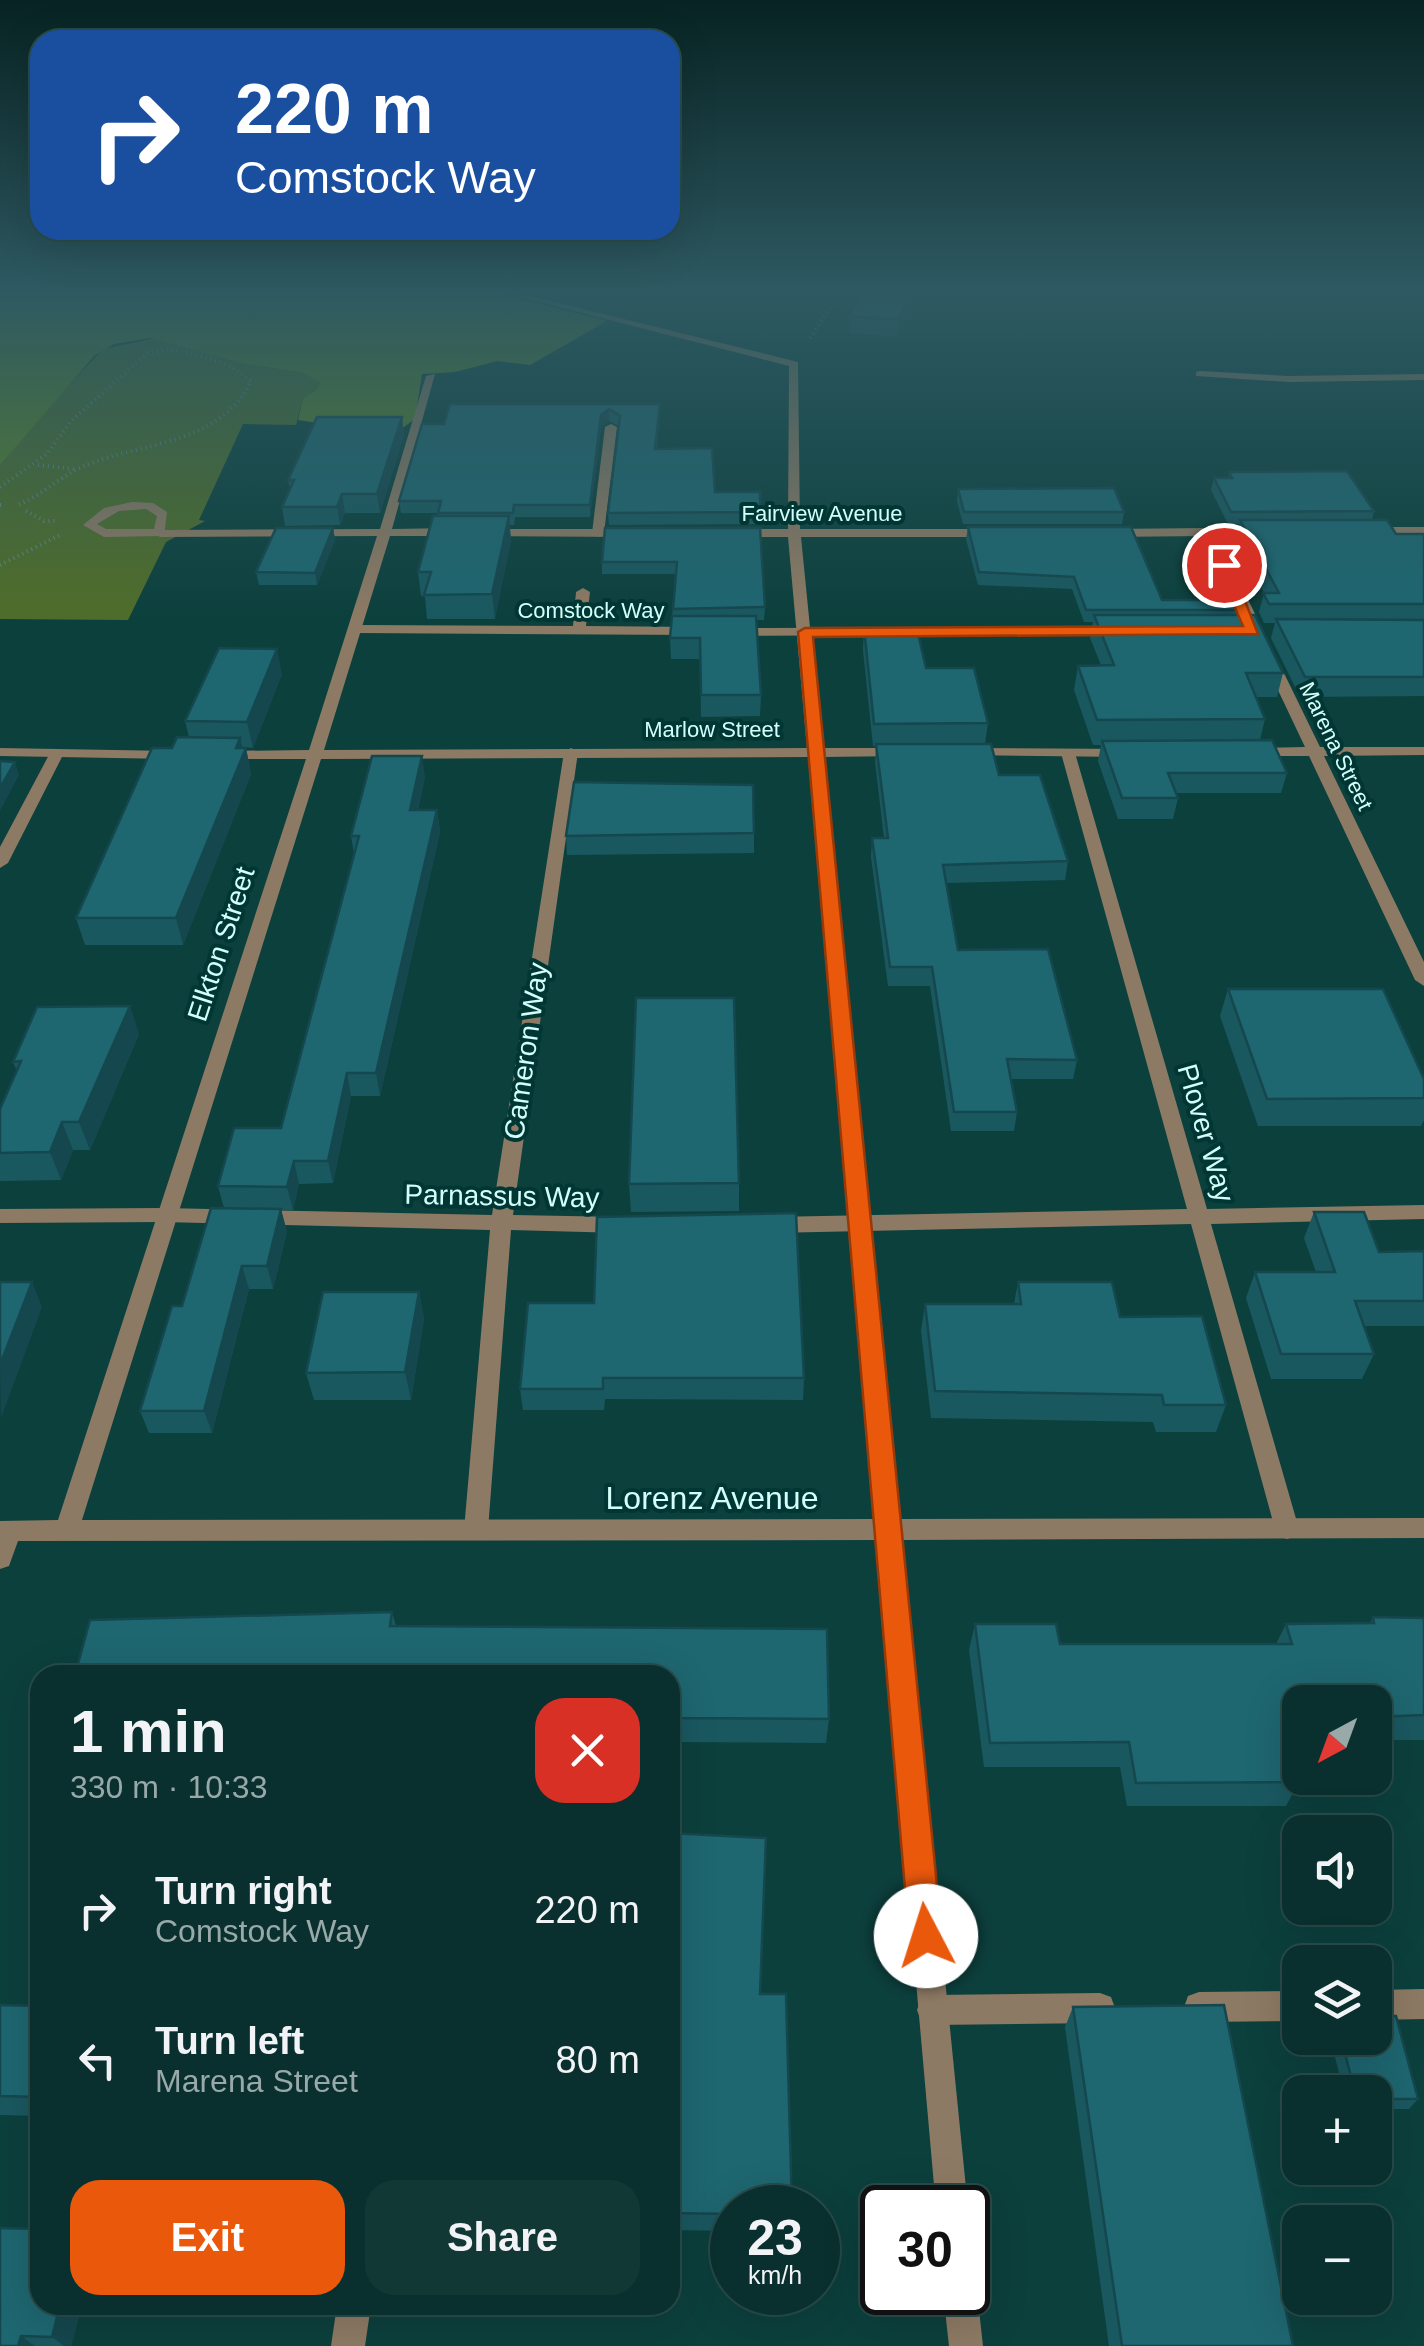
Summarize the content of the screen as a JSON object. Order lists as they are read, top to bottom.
{
  "streets": {
    "street": [
      "Fairview Avenue",
      "Comstock Way",
      "Marlow Street",
      "Marena Street",
      "Elkton Street",
      "Cameron Way",
      "Plover Way",
      "Parnassus Way",
      "Lorenz Avenue"
    ]
  },
  "crossings": [
    ["Comstock Way", "Elkton Street"],
    ["Marlow Street", "Elkton Street"],
    ["Marlow Street", "Cameron Way"],
    ["Elkton Street", "Parnassus Way"],
    ["Elkton Street", "Lorenz Avenue"],
    ["Cameron Way", "Parnassus Way"],
    ["Cameron Way", "Lorenz Avenue"],
    ["Plover Way", "Lorenz Avenue"]
  ],
  "north": "bottom left",
  "page": {
    "turn": ["220 m", "Comstock Way"],
    "heading": ["1 min", "330 m · 10:33"],
    "map_buttons": ["+", "−"],
    "list": [
      {
        "name": "Turn right",
        "note": "Comstock Way",
        "value": "220 m"
      },
      {
        "name": "Turn left",
        "note": "Marena Street",
        "value": "80 m"
      }
    ],
    "buttons": ["Exit", "Share"],
    "speed": "23 km/h",
    "limit": "30"
  }
}
